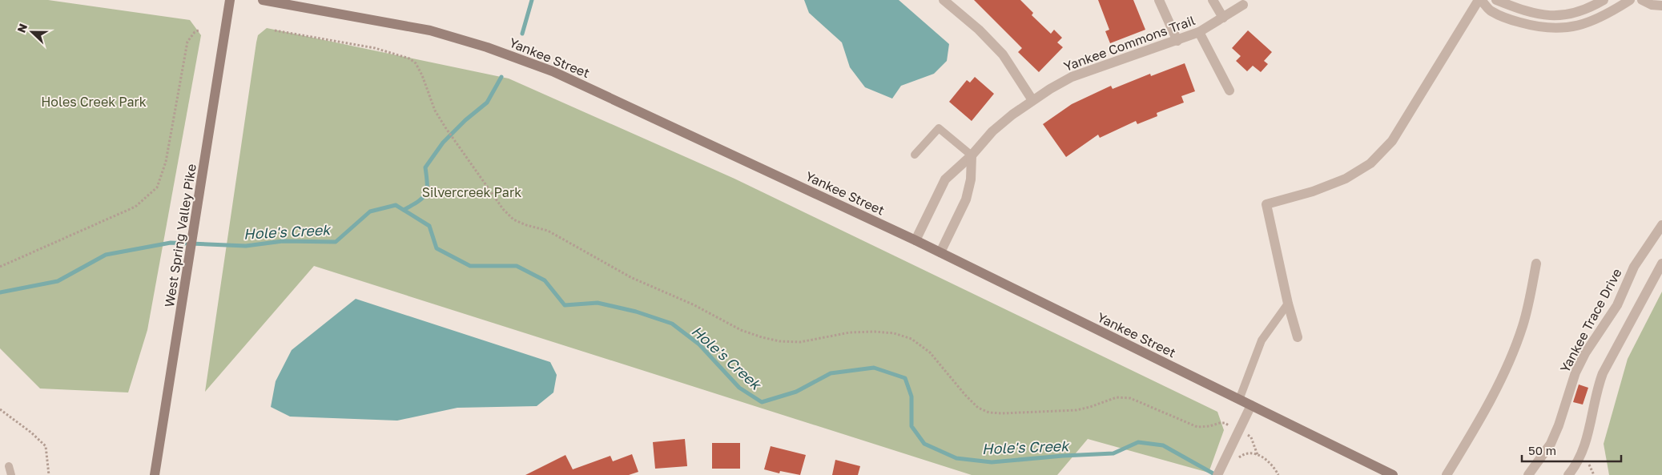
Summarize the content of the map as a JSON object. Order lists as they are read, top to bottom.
{
  "streets": {
    "street": [
      "Yankee Commons Trail",
      "Yankee Street",
      "West Spring Valley Pike",
      "Yankee Trace Drive"
    ]
  },
  "crossings": [
    ["Yankee Commons Trail", "Yankee Street"]
  ],
  "water": ["Hole's Creek"],
  "parks": ["Holes Creek Park", "Silvercreek Park"],
  "scale_bar": "50 m",
  "north": "left"
}
